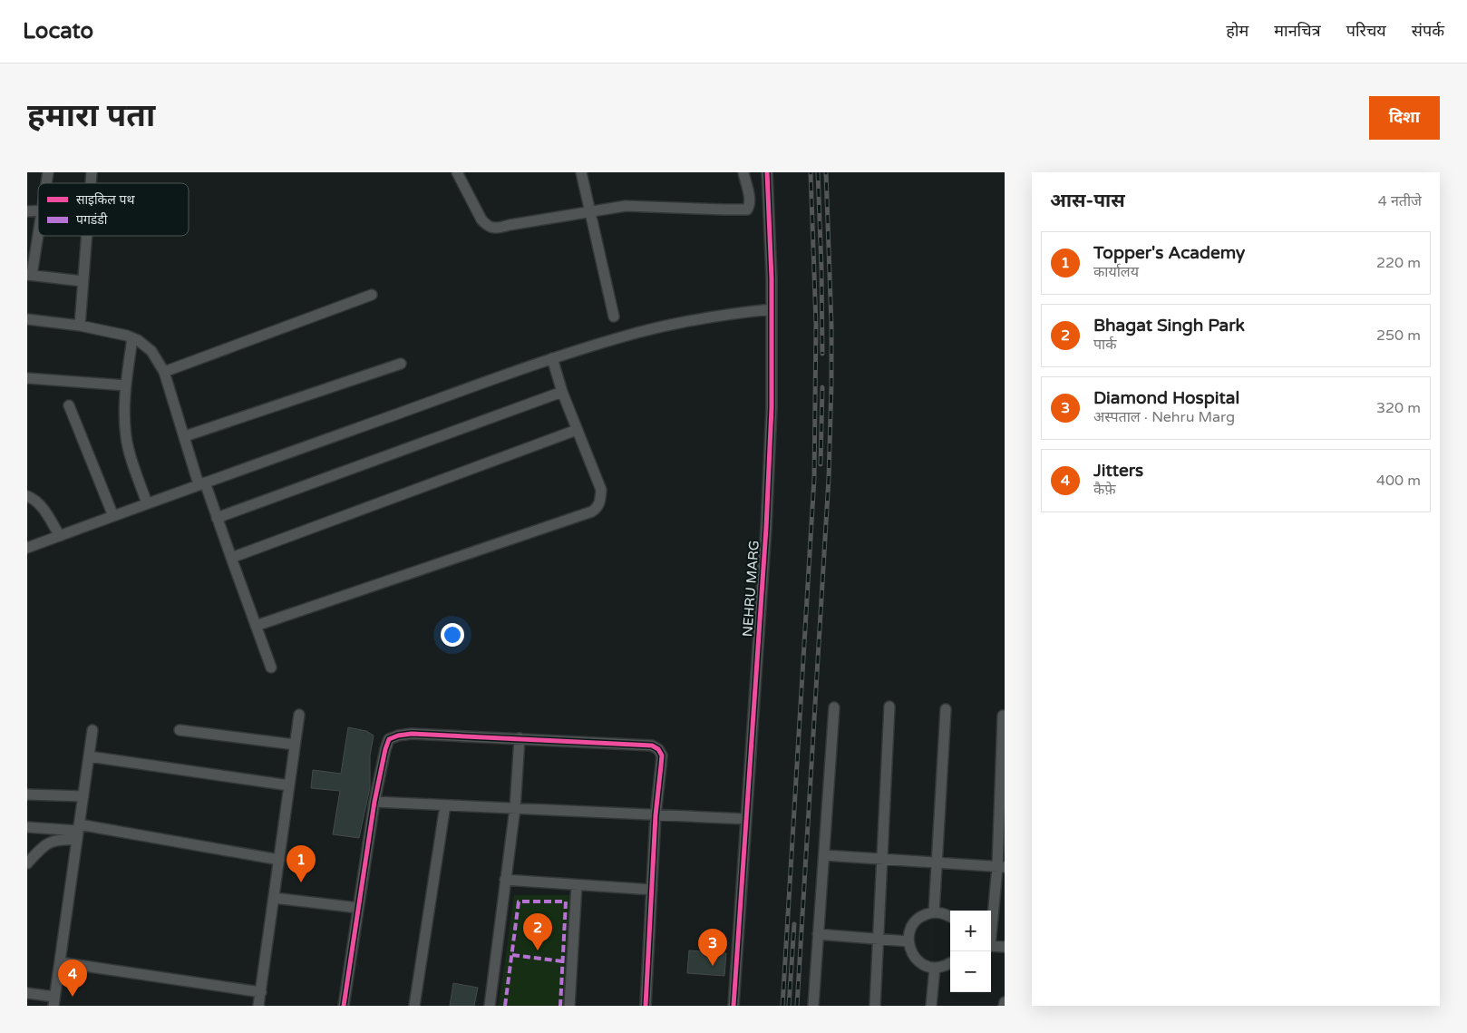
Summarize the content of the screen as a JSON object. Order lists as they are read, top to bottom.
{
  "streets": {
    "street": ["NEHRU MARG"]
  },
  "legend": ["साइकिल पथ", "पगडंडी"],
  "page": {
    "header": "Locato",
    "nav": [
      "होम",
      "मानचित्र",
      "परिचय",
      "संपर्क"
    ],
    "buttons": "दिशा",
    "title": "हमारा पता",
    "heading": ["आस-पास", "4 नतीजे"],
    "list": [
      {
        "mark": "1",
        "name": "Topper's Academy",
        "note": "कार्यालय",
        "value": "220 m"
      },
      {
        "mark": "2",
        "name": "Bhagat Singh Park",
        "note": "पार्क",
        "value": "250 m"
      },
      {
        "mark": "3",
        "name": "Diamond Hospital",
        "note": "अस्पताल · Nehru Marg",
        "value": "320 m"
      },
      {
        "mark": "4",
        "name": "Jitters",
        "note": "कैफ़े",
        "value": "400 m"
      }
    ],
    "pins": [
      "1",
      "2",
      "3",
      "4"
    ],
    "map_buttons": ["+", "−"]
  }
}
